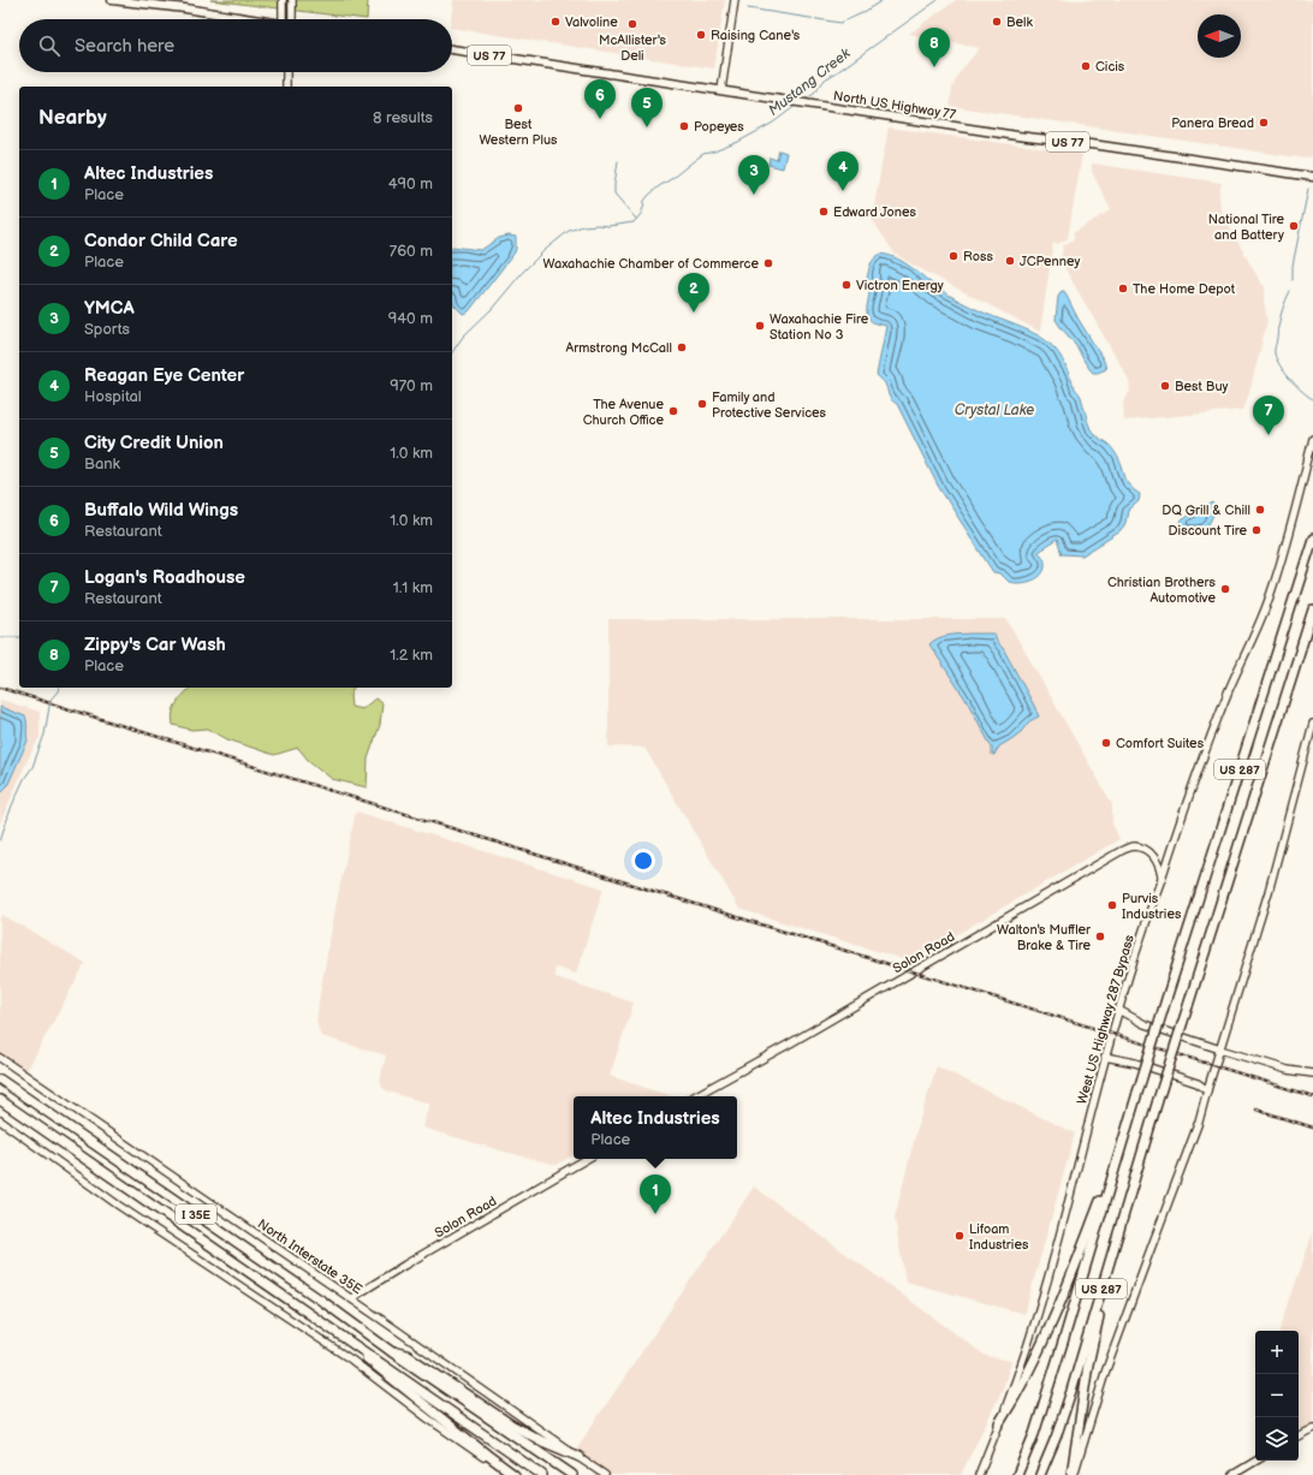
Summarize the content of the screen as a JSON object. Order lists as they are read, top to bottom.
{
  "streets": {
    "highway": ["US 287", "I 35E"],
    "main road": ["US 77", "North US Highway 77"],
    "street": ["Solon Road", "West US Highway 287 Bypass", "North Interstate 35E"]
  },
  "crossings": [
    ["Solon Road", "West US Highway 287 Bypass"],
    ["Solon Road", "North Interstate 35E"]
  ],
  "water": ["Mustang Creek", "Crystal Lake"],
  "places": [
    "Valvoline",
    "Belk",
    "McAllister's Deli",
    "Raising Cane's",
    "Cicis",
    "Best Western Plus",
    "Panera Bread",
    "Popeyes",
    "Edward Jones",
    "National Tire and Battery",
    "Ross",
    "JCPenney",
    "Waxahachie Chamber of Commerce",
    "Victron Energy",
    "The Home Depot",
    "Waxahachie Fire Station No 3",
    "Armstrong McCall",
    "Best Buy",
    "Family and Protective Services",
    "The Avenue Church Office",
    "DQ Grill & Chill",
    "Discount Tire",
    "Christian Brothers Automotive",
    "Comfort Suites",
    "Purvis Industries",
    "Walton's Muffler Brake & Tire",
    "Lifoam Industries"
  ],
  "north": "left",
  "page": {
    "search": "Search here",
    "pins": [
      "8",
      "6",
      "5",
      "4",
      "3",
      "2",
      "7",
      "1"
    ],
    "heading": ["Nearby", "8 results"],
    "list": [
      {
        "mark": "1",
        "name": "Altec Industries",
        "note": "Place",
        "value": "490 m"
      },
      {
        "mark": "2",
        "name": "Condor Child Care",
        "note": "Place",
        "value": "760 m"
      },
      {
        "mark": "3",
        "name": "YMCA",
        "note": "Sports",
        "value": "940 m"
      },
      {
        "mark": "4",
        "name": "Reagan Eye Center",
        "note": "Hospital",
        "value": "970 m"
      },
      {
        "mark": "5",
        "name": "City Credit Union",
        "note": "Bank",
        "value": "1.0 km"
      },
      {
        "mark": "6",
        "name": "Buffalo Wild Wings",
        "note": "Restaurant",
        "value": "1.0 km"
      },
      {
        "mark": "7",
        "name": "Logan's Roadhouse",
        "note": "Restaurant",
        "value": "1.1 km"
      },
      {
        "mark": "8",
        "name": "Zippy's Car Wash",
        "note": "Place",
        "value": "1.2 km"
      }
    ],
    "popup": ["Altec Industries", "Place"],
    "map_buttons": ["+", "−"]
  }
}
